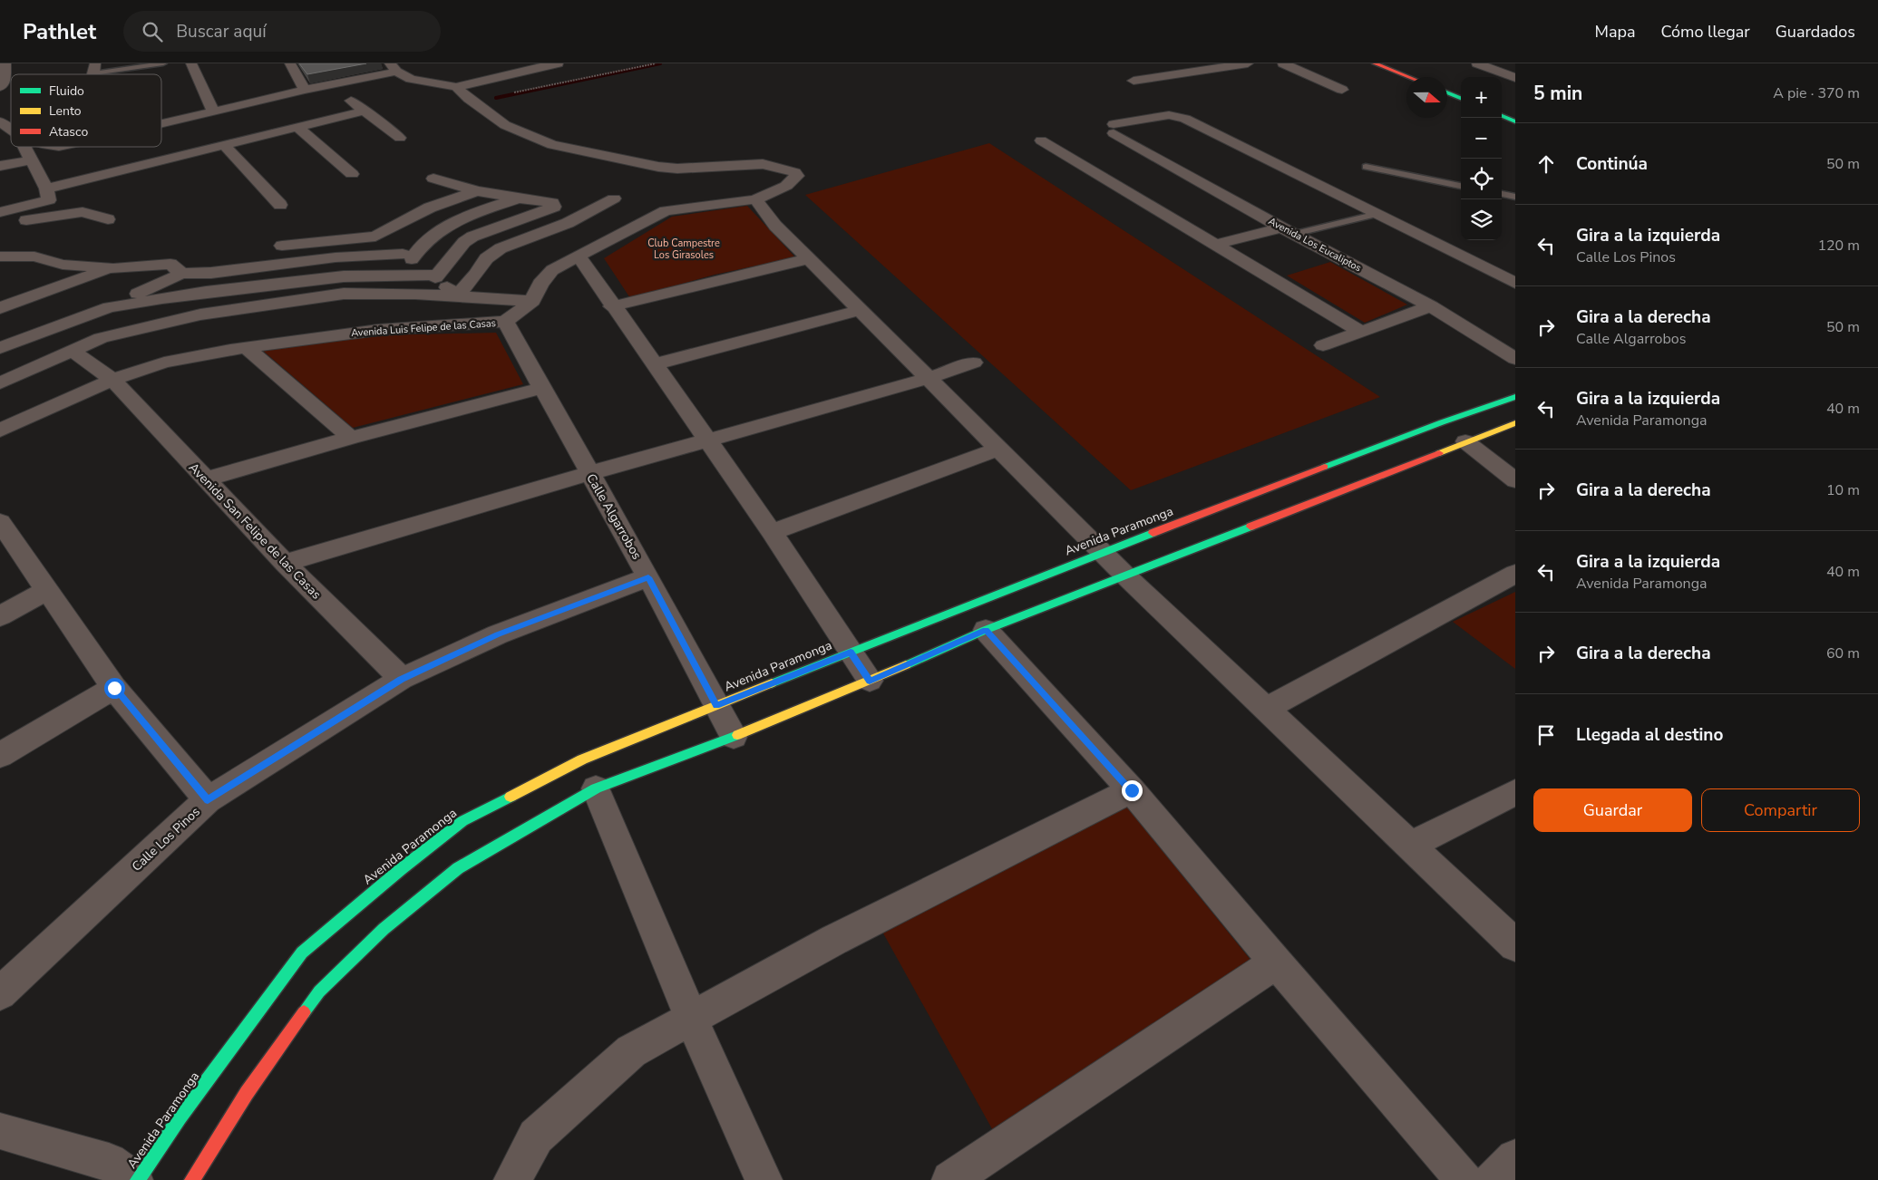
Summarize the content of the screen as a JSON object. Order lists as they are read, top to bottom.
{
  "streets": {
    "street": [
      "Avenida Los Eucaliptos",
      "Avenida Luis Felipe de las Casas",
      "Calle Algarrobos",
      "Avenida San Felipe de las Casas",
      "Avenida Paramonga",
      "Calle Los Pinos"
    ]
  },
  "crossings": [
    ["Avenida Luis Felipe de las Casas", "Calle Algarrobos"],
    ["Avenida Luis Felipe de las Casas", "Avenida San Felipe de las Casas"],
    ["Calle Algarrobos", "Avenida Paramonga"],
    ["Calle Algarrobos", "Calle Los Pinos"],
    ["Avenida San Felipe de las Casas", "Calle Los Pinos"]
  ],
  "parks": ["Club Campestre Los Girasoles"],
  "legend": ["Fluido", "Lento", "Atasco"],
  "north": "right",
  "page": {
    "header": "Pathlet",
    "search": "Buscar aquí",
    "nav": ["Mapa", "Cómo llegar", "Guardados"],
    "heading": ["5 min", "A pie · 370 m"],
    "map_buttons": ["+", "−"],
    "list": [
      ["Continúa", "50 m"],
      ["Gira a la izquierda", "Calle Los Pinos", "120 m"],
      ["Gira a la derecha", "Calle Algarrobos", "50 m"],
      ["Gira a la izquierda", "Avenida Paramonga", "40 m"],
      ["Gira a la derecha", "10 m"],
      ["Gira a la izquierda", "Avenida Paramonga", "40 m"],
      ["Gira a la derecha", "60 m"],
      "Llegada al destino"
    ],
    "buttons": ["Guardar", "Compartir"]
  }
}
